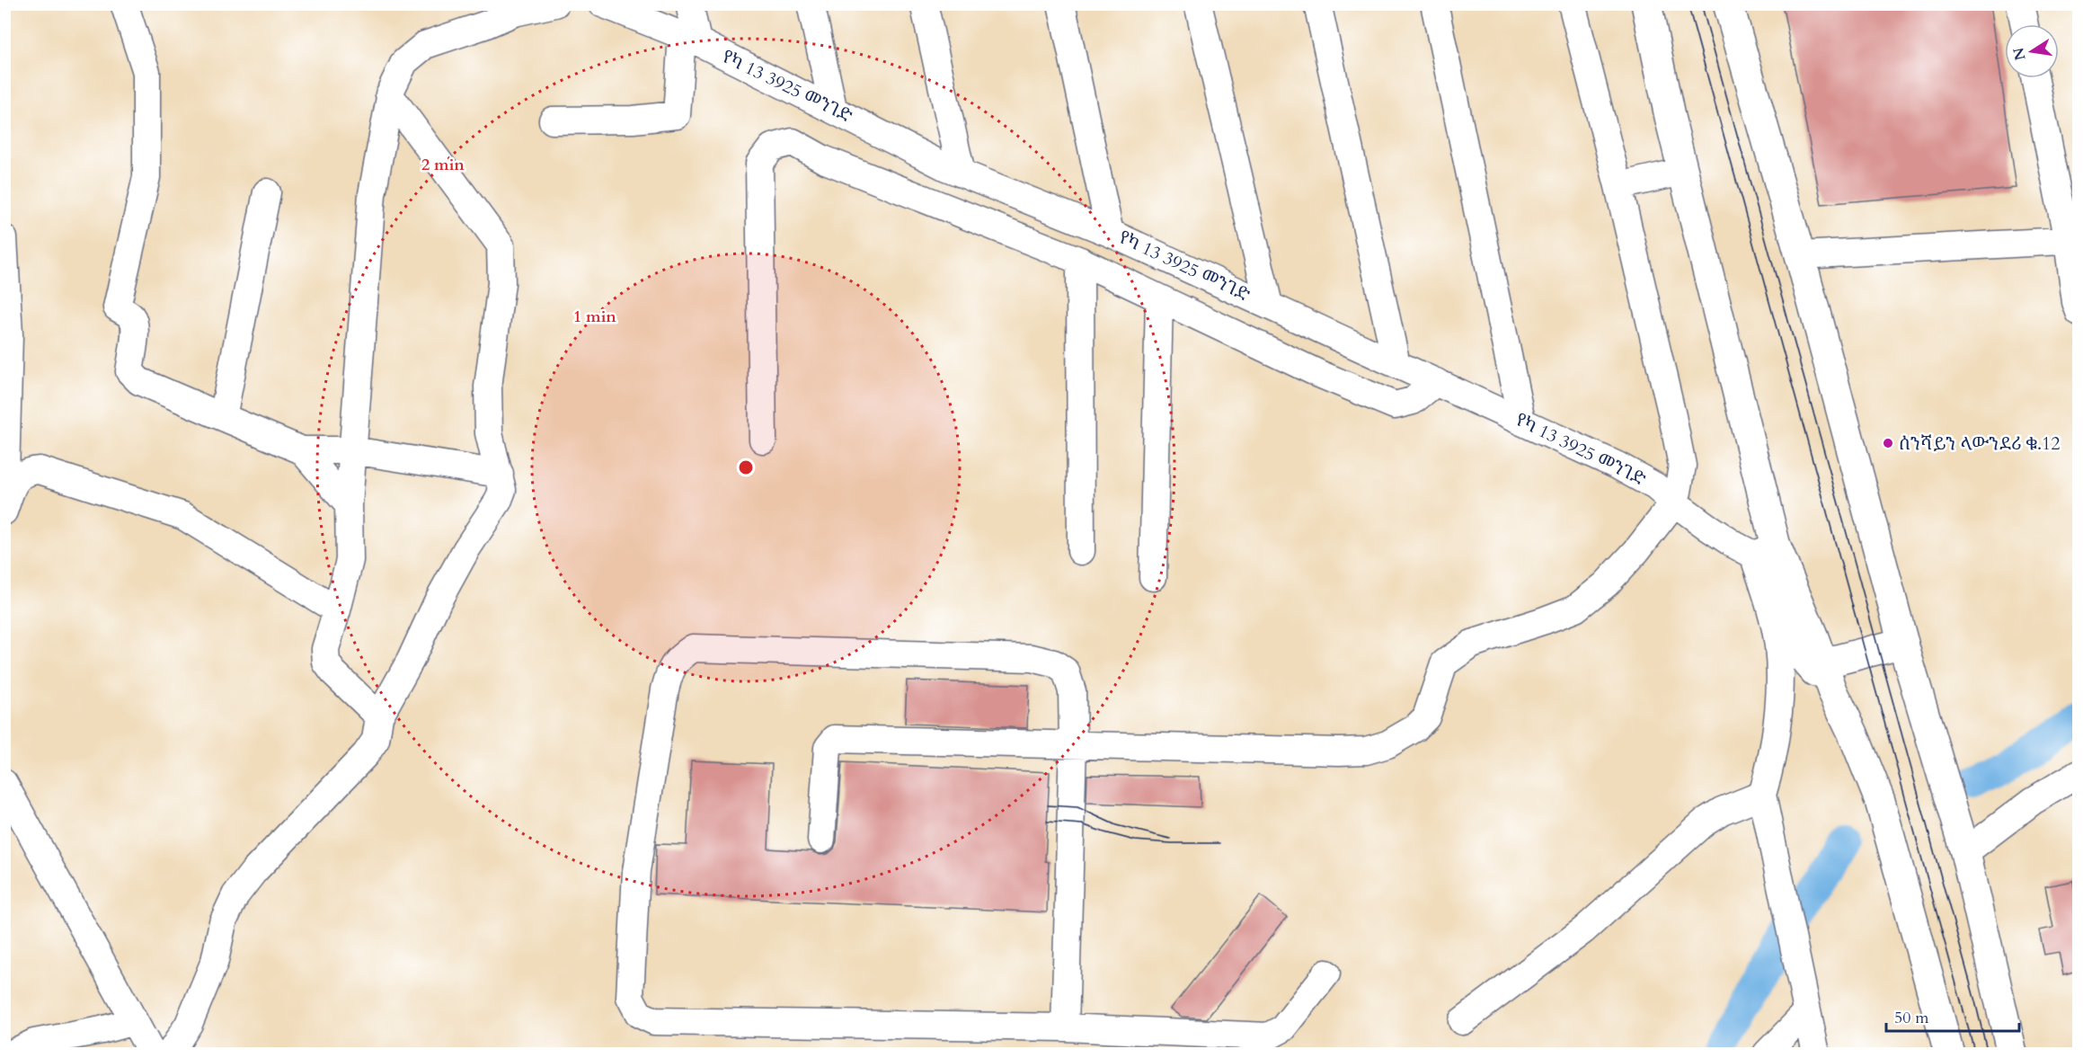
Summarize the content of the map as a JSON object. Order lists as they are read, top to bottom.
{
  "streets": {
    "street": ["የካ 13 3925 መንገድ"]
  },
  "places": ["ሰንሻይን ላውንደሪ ቁ.12"],
  "scale_bar": "50 m",
  "north": "left",
  "rings": ["2 min", "1 min"]
}
